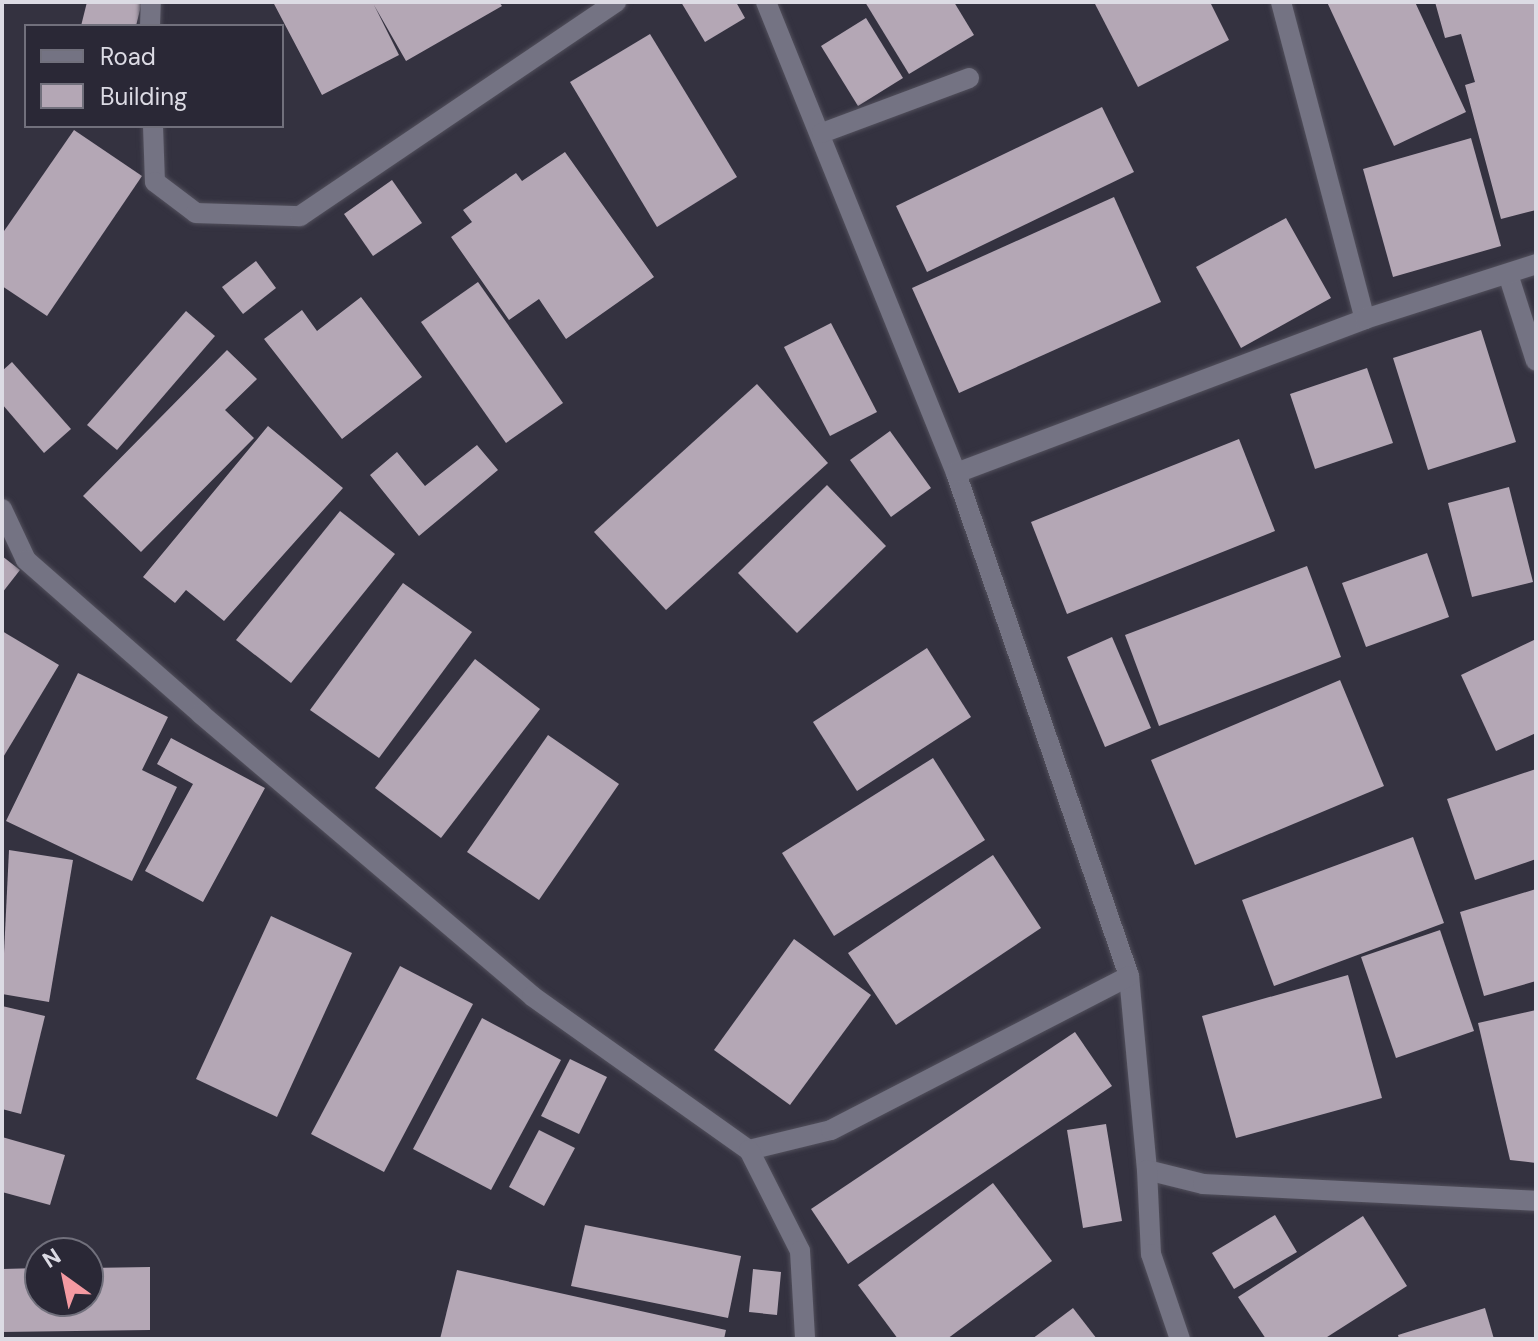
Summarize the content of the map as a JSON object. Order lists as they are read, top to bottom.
{
  "legend": ["Road", "Building"],
  "north": "top left"
}
